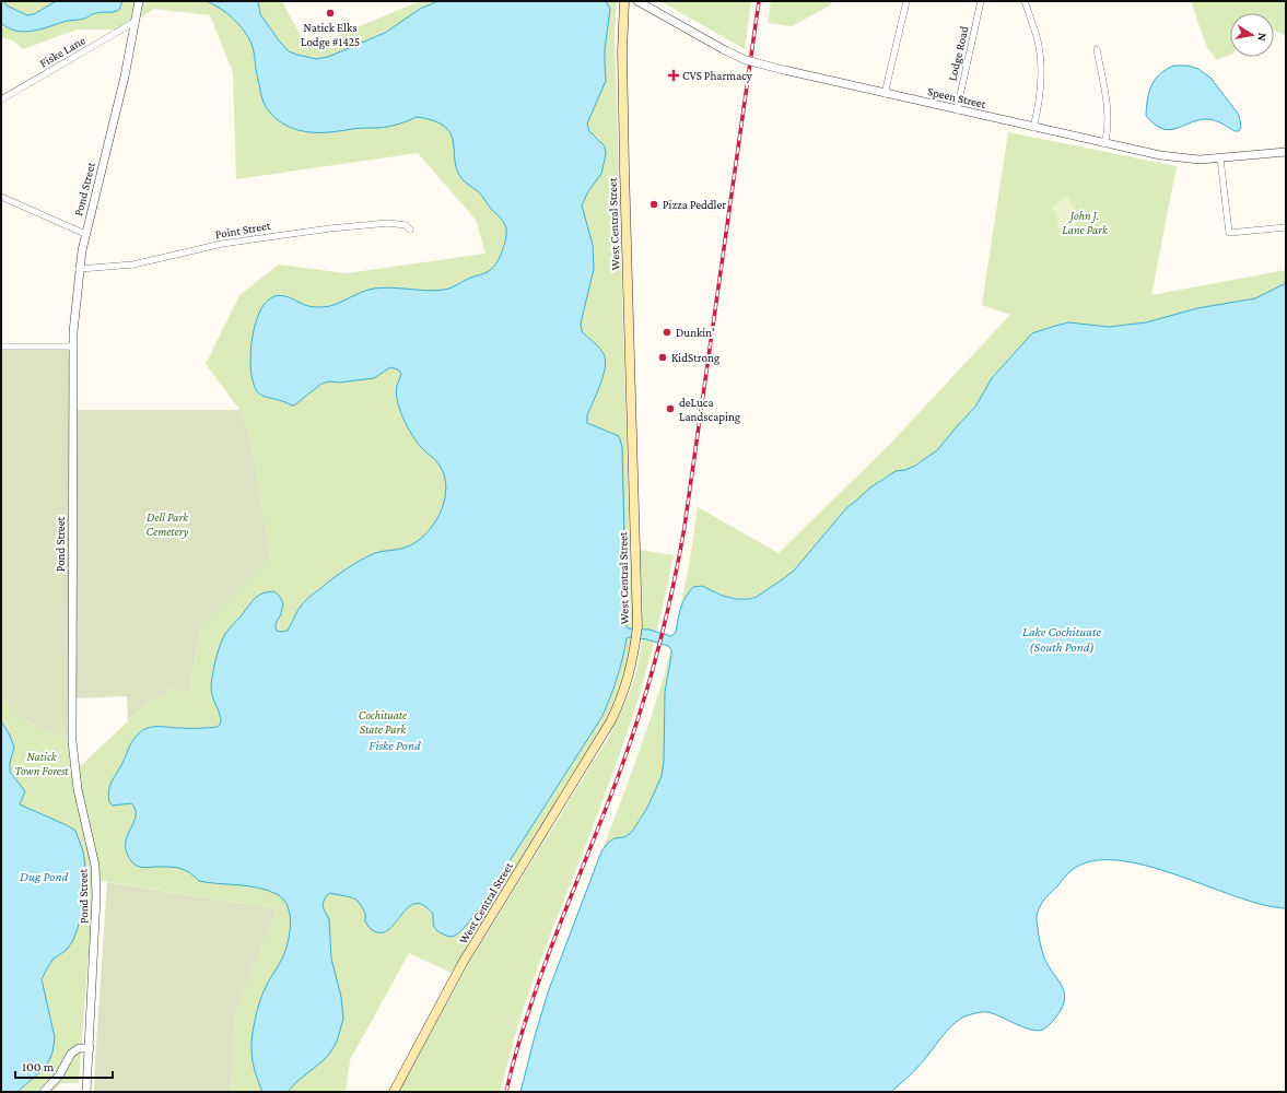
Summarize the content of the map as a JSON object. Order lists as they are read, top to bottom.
{
  "streets": {
    "main road": ["West Central Street"],
    "street": [
      "Fiske Lane",
      "Lodge Road",
      "Speen Street",
      "Pond Street",
      "Point Street"
    ]
  },
  "crossings": [
    ["Fiske Lane", "Pond Street"],
    ["Lodge Road", "Speen Street"],
    ["Pond Street", "Point Street"]
  ],
  "water": ["Lake Cochituate (South Pond)", "Fiske Pond", "Dug Pond"],
  "parks": [
    "John J. Lane Park",
    "Dell Park Cemetery",
    "Cochituate State Park",
    "Natick Town Forest"
  ],
  "places": {
    "other": [
      "Natick Elks Lodge #1425",
      "Pizza Peddler",
      "Dunkin'",
      "KidStrong",
      "deLuca Landscaping"
    ],
    "health": ["CVS Pharmacy"]
  },
  "scale_bar": "100 m",
  "north": "right"
}
